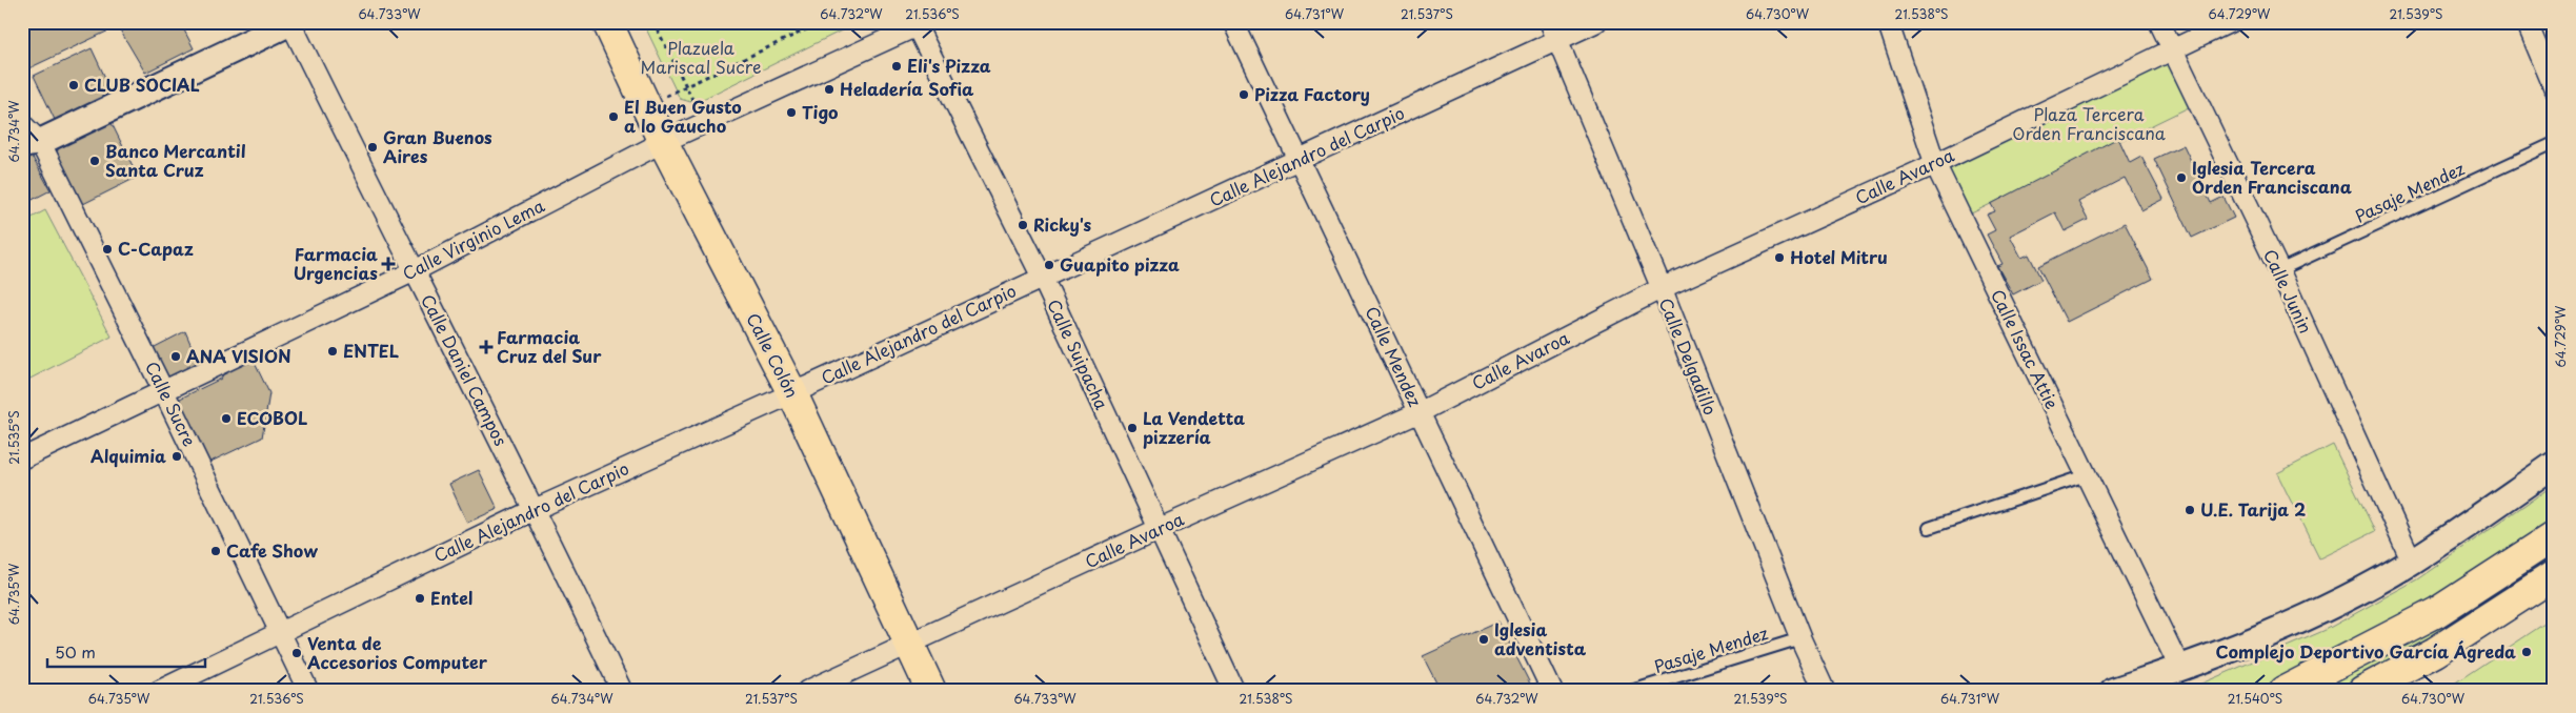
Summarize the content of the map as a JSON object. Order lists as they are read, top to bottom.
{
  "streets": {
    "main road": ["Calle Colón"],
    "street": [
      "Calle Alejandro del Carpio",
      "Calle Avaroa",
      "Calle Virginio Lema",
      "Calle Junin",
      "Calle Issac Attie",
      "Calle Suipacha",
      "Calle Mendez",
      "Calle Delgadillo",
      "Calle Daniel Campos",
      "Calle Sucre"
    ],
    "lane": ["Pasaje Mendez"]
  },
  "crossings": [
    ["Calle Alejandro del Carpio", "Calle Suipacha"],
    ["Calle Alejandro del Carpio", "Calle Colón"],
    ["Calle Alejandro del Carpio", "Calle Mendez"],
    ["Calle Alejandro del Carpio", "Calle Delgadillo"],
    ["Calle Alejandro del Carpio", "Calle Daniel Campos"],
    ["Calle Alejandro del Carpio", "Calle Sucre"],
    ["Calle Avaroa", "Calle Junin"],
    ["Calle Avaroa", "Calle Issac Attie"],
    ["Calle Avaroa", "Calle Suipacha"],
    ["Calle Avaroa", "Calle Colón"],
    ["Calle Avaroa", "Calle Mendez"],
    ["Calle Avaroa", "Calle Delgadillo"],
    ["Pasaje Mendez", "Calle Junin"],
    ["Pasaje Mendez", "Calle Delgadillo"],
    ["Calle Virginio Lema", "Calle Suipacha"],
    ["Calle Virginio Lema", "Calle Colón"],
    ["Calle Virginio Lema", "Calle Daniel Campos"],
    ["Calle Virginio Lema", "Calle Sucre"]
  ],
  "parks": ["Plazuela Mariscal Sucre", "Plaza Tercera Orden Franciscana"],
  "places": {
    "other": [
      "Eli's Pizza",
      "CLUB SOCIAL",
      "Heladería Sofia",
      "Pizza Factory",
      "Tigo",
      "El Buen Gusto a lo Gaucho",
      "Gran Buenos Aires",
      "Banco Mercantil Santa Cruz",
      "Iglesia Tercera Orden Franciscana",
      "Ricky's",
      "C-Capaz",
      "Hotel Mitru",
      "Guapito pizza",
      "ENTEL",
      "ANA VISION",
      "ECOBOL",
      "La Vendetta pizzería",
      "Alquimia",
      "U.E. Tarija 2",
      "Cafe Show",
      "Entel",
      "Iglesia adventista",
      "Complejo Deportivo García Ágreda",
      "Venta de Accesorios Computer"
    ],
    "health": ["Farmacia Urgencias", "Farmacia Cruz del Sur"]
  },
  "scale_bar": "50 m",
  "coordinates": [
    "64.733°W",
    "64.732°W",
    "21.536°S",
    "64.731°W",
    "21.537°S",
    "64.730°W",
    "21.538°S",
    "64.729°W",
    "21.539°S",
    "64.734°W",
    "21.535°S",
    "64.735°W",
    "21.540°S"
  ]
}
